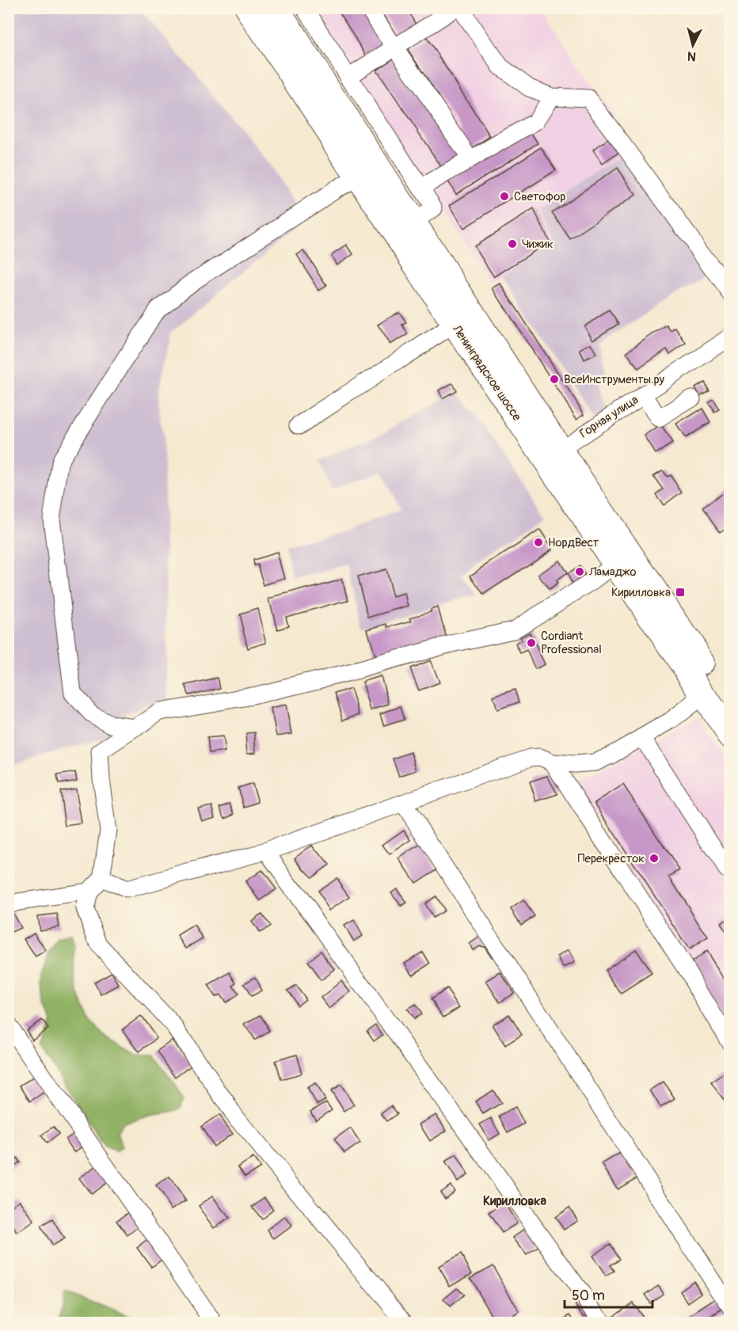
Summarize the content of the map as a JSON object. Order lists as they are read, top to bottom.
{
  "streets": {
    "highway": ["Ленинградское шоссе"],
    "street": ["Горная улица"]
  },
  "crossings": [
    ["Ленинградское шоссе", "Горная улица"]
  ],
  "districts": ["Кирилловка"],
  "places": {
    "other": [
      "Светофор",
      "Чижик",
      "ВсеИнструменты.ру",
      "НордВест",
      "Ламаджо",
      "Cordiant Professional",
      "Перекрёсток"
    ],
    "transit": ["Кирилловка"]
  },
  "scale_bar": "50 m",
  "north": "bottom"
}
